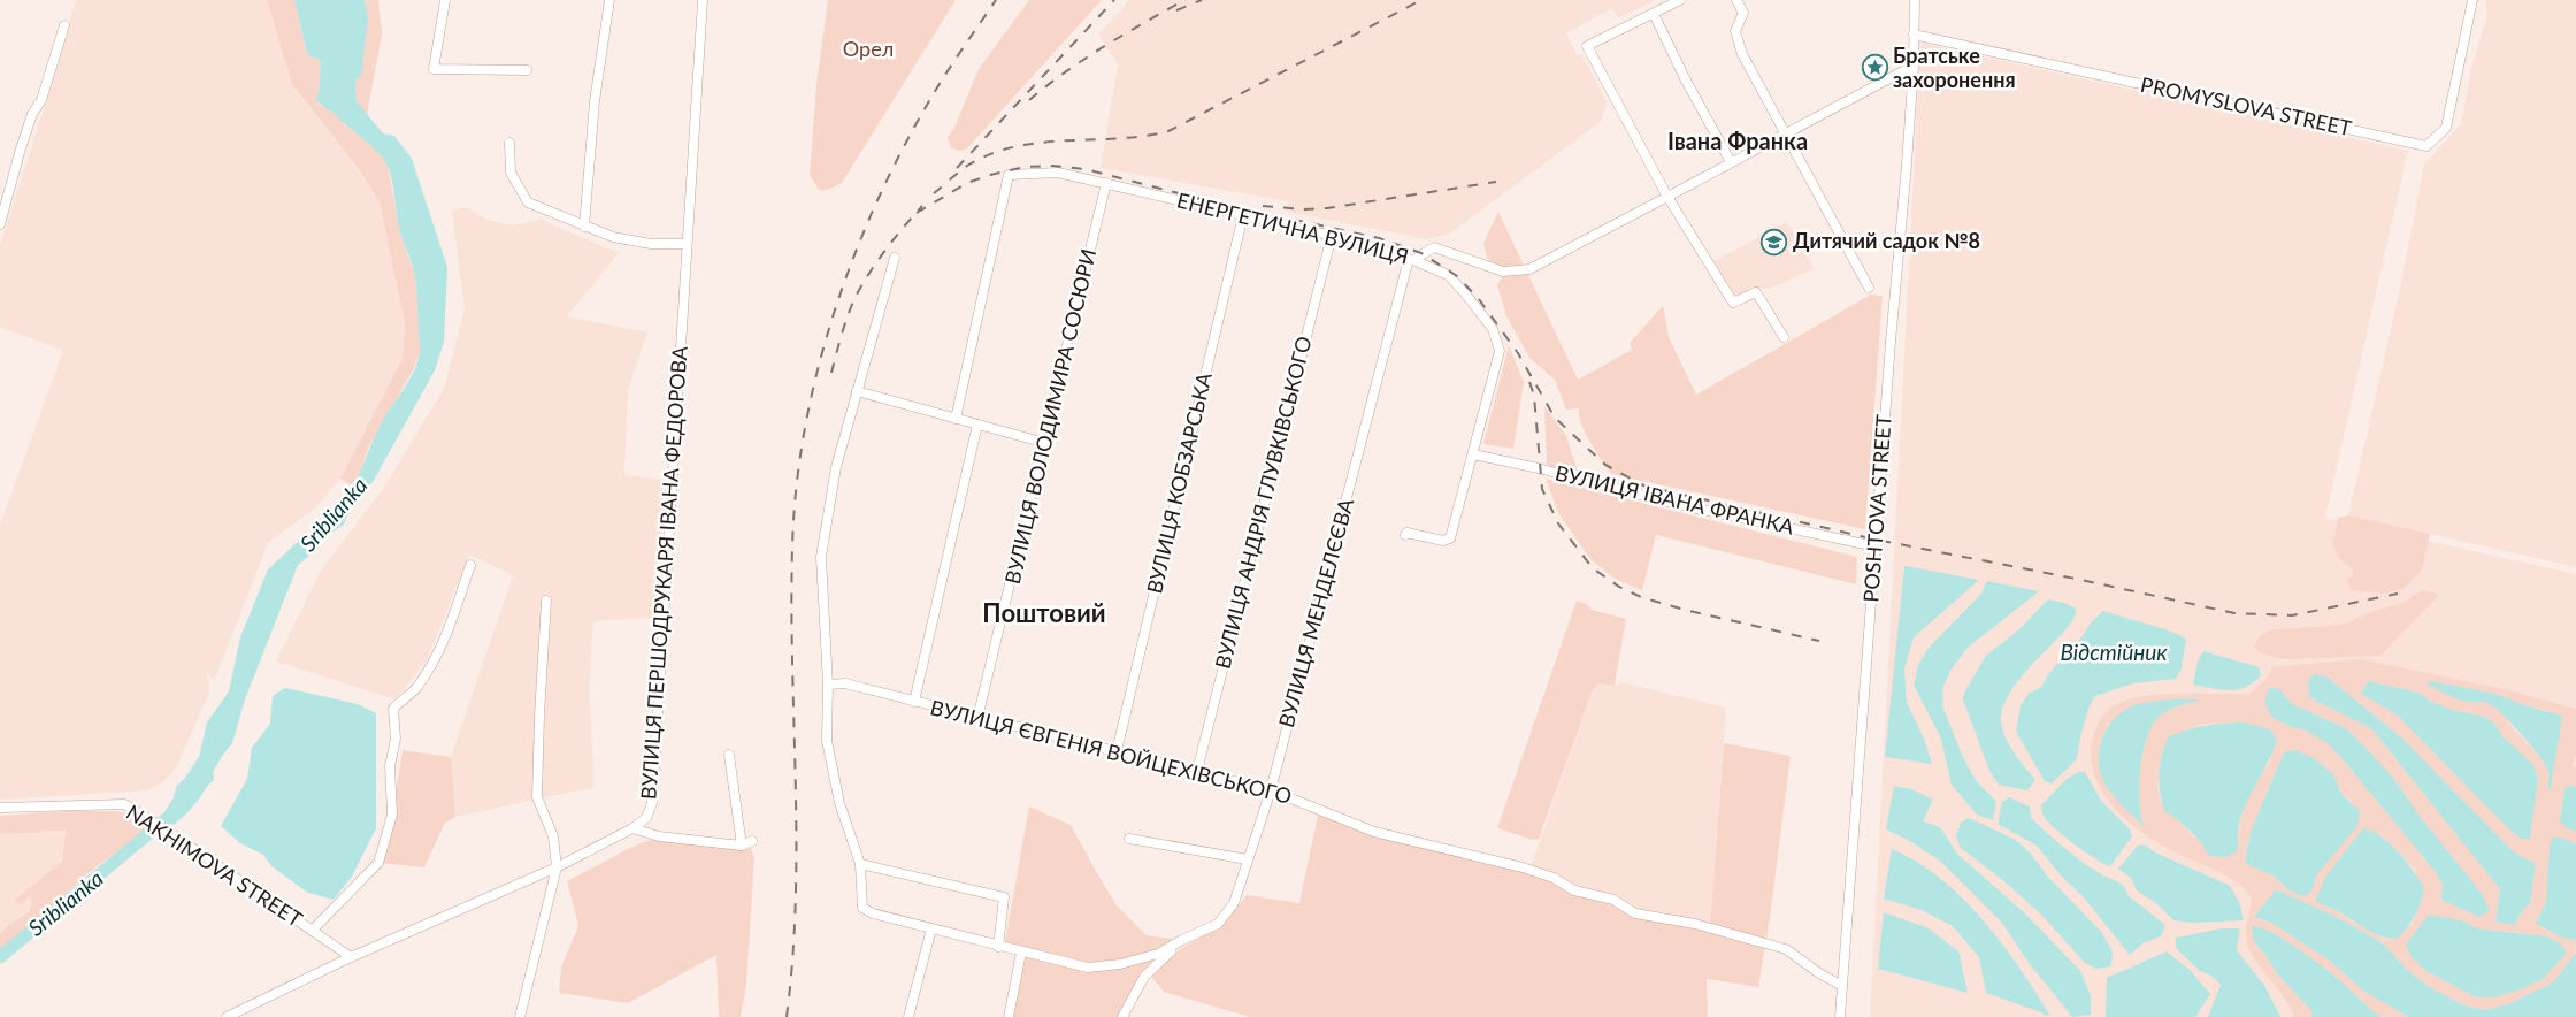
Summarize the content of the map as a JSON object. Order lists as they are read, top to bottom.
{
  "streets": {
    "street": [
      "PROMYSLOVA STREET",
      "ЕНЕРГЕТИЧНА ВУЛИЦЯ",
      "ВУЛИЦЯ ВОЛОДИМИРА СОСЮРИ",
      "ВУЛИЦЯ КОБЗАРСЬКА",
      "ВУЛИЦЯ ІВАНА ФРАНКА",
      "ВУЛИЦЯ АНДРІЯ ГЛУВКІВСЬКОГО",
      "POSHTOVA STREET",
      "ВУЛИЦЯ ПЕРШОДРУКАРЯ ІВАНА ФЕДОРОВА",
      "ВУЛИЦЯ МЕНДЕЛЄЄВА",
      "ВУЛИЦЯ ЄВГЕНІЯ ВОЙЦЕХІВСЬКОГО",
      "NAKHIMOVA STREET"
    ]
  },
  "crossings": [
    ["PROMYSLOVA STREET", "POSHTOVA STREET"],
    ["ЕНЕРГЕТИЧНА ВУЛИЦЯ", "ВУЛИЦЯ ВОЛОДИМИРА СОСЮРИ"],
    ["ЕНЕРГЕТИЧНА ВУЛИЦЯ", "ВУЛИЦЯ КОБЗАРСЬКА"],
    ["ЕНЕРГЕТИЧНА ВУЛИЦЯ", "ВУЛИЦЯ ІВАНА ФРАНКА"],
    ["ЕНЕРГЕТИЧНА ВУЛИЦЯ", "ВУЛИЦЯ АНДРІЯ ГЛУВКІВСЬКОГО"],
    ["ЕНЕРГЕТИЧНА ВУЛИЦЯ", "ВУЛИЦЯ МЕНДЕЛЄЄВА"],
    ["ВУЛИЦЯ ВОЛОДИМИРА СОСЮРИ", "ВУЛИЦЯ ЄВГЕНІЯ ВОЙЦЕХІВСЬКОГО"],
    ["ВУЛИЦЯ КОБЗАРСЬКА", "ВУЛИЦЯ ЄВГЕНІЯ ВОЙЦЕХІВСЬКОГО"],
    ["ВУЛИЦЯ ІВАНА ФРАНКА", "POSHTOVA STREET"],
    ["ВУЛИЦЯ АНДРІЯ ГЛУВКІВСЬКОГО", "ВУЛИЦЯ ЄВГЕНІЯ ВОЙЦЕХІВСЬКОГО"],
    ["POSHTOVA STREET", "ВУЛИЦЯ ЄВГЕНІЯ ВОЙЦЕХІВСЬКОГО"],
    ["ВУЛИЦЯ ПЕРШОДРУКАРЯ ІВАНА ФЕДОРОВА", "NAKHIMOVA STREET"],
    ["ВУЛИЦЯ МЕНДЕЛЄЄВА", "ВУЛИЦЯ ЄВГЕНІЯ ВОЙЦЕХІВСЬКОГО"]
  ],
  "districts": ["Івана Франка", "Поштовий"],
  "water": ["Sriblianka", "Відстійник"],
  "parks": ["Орел"],
  "places": {
    "place": ["Братське захоронення"],
    "school or university": ["Дитячий садок №8"]
  }
}
